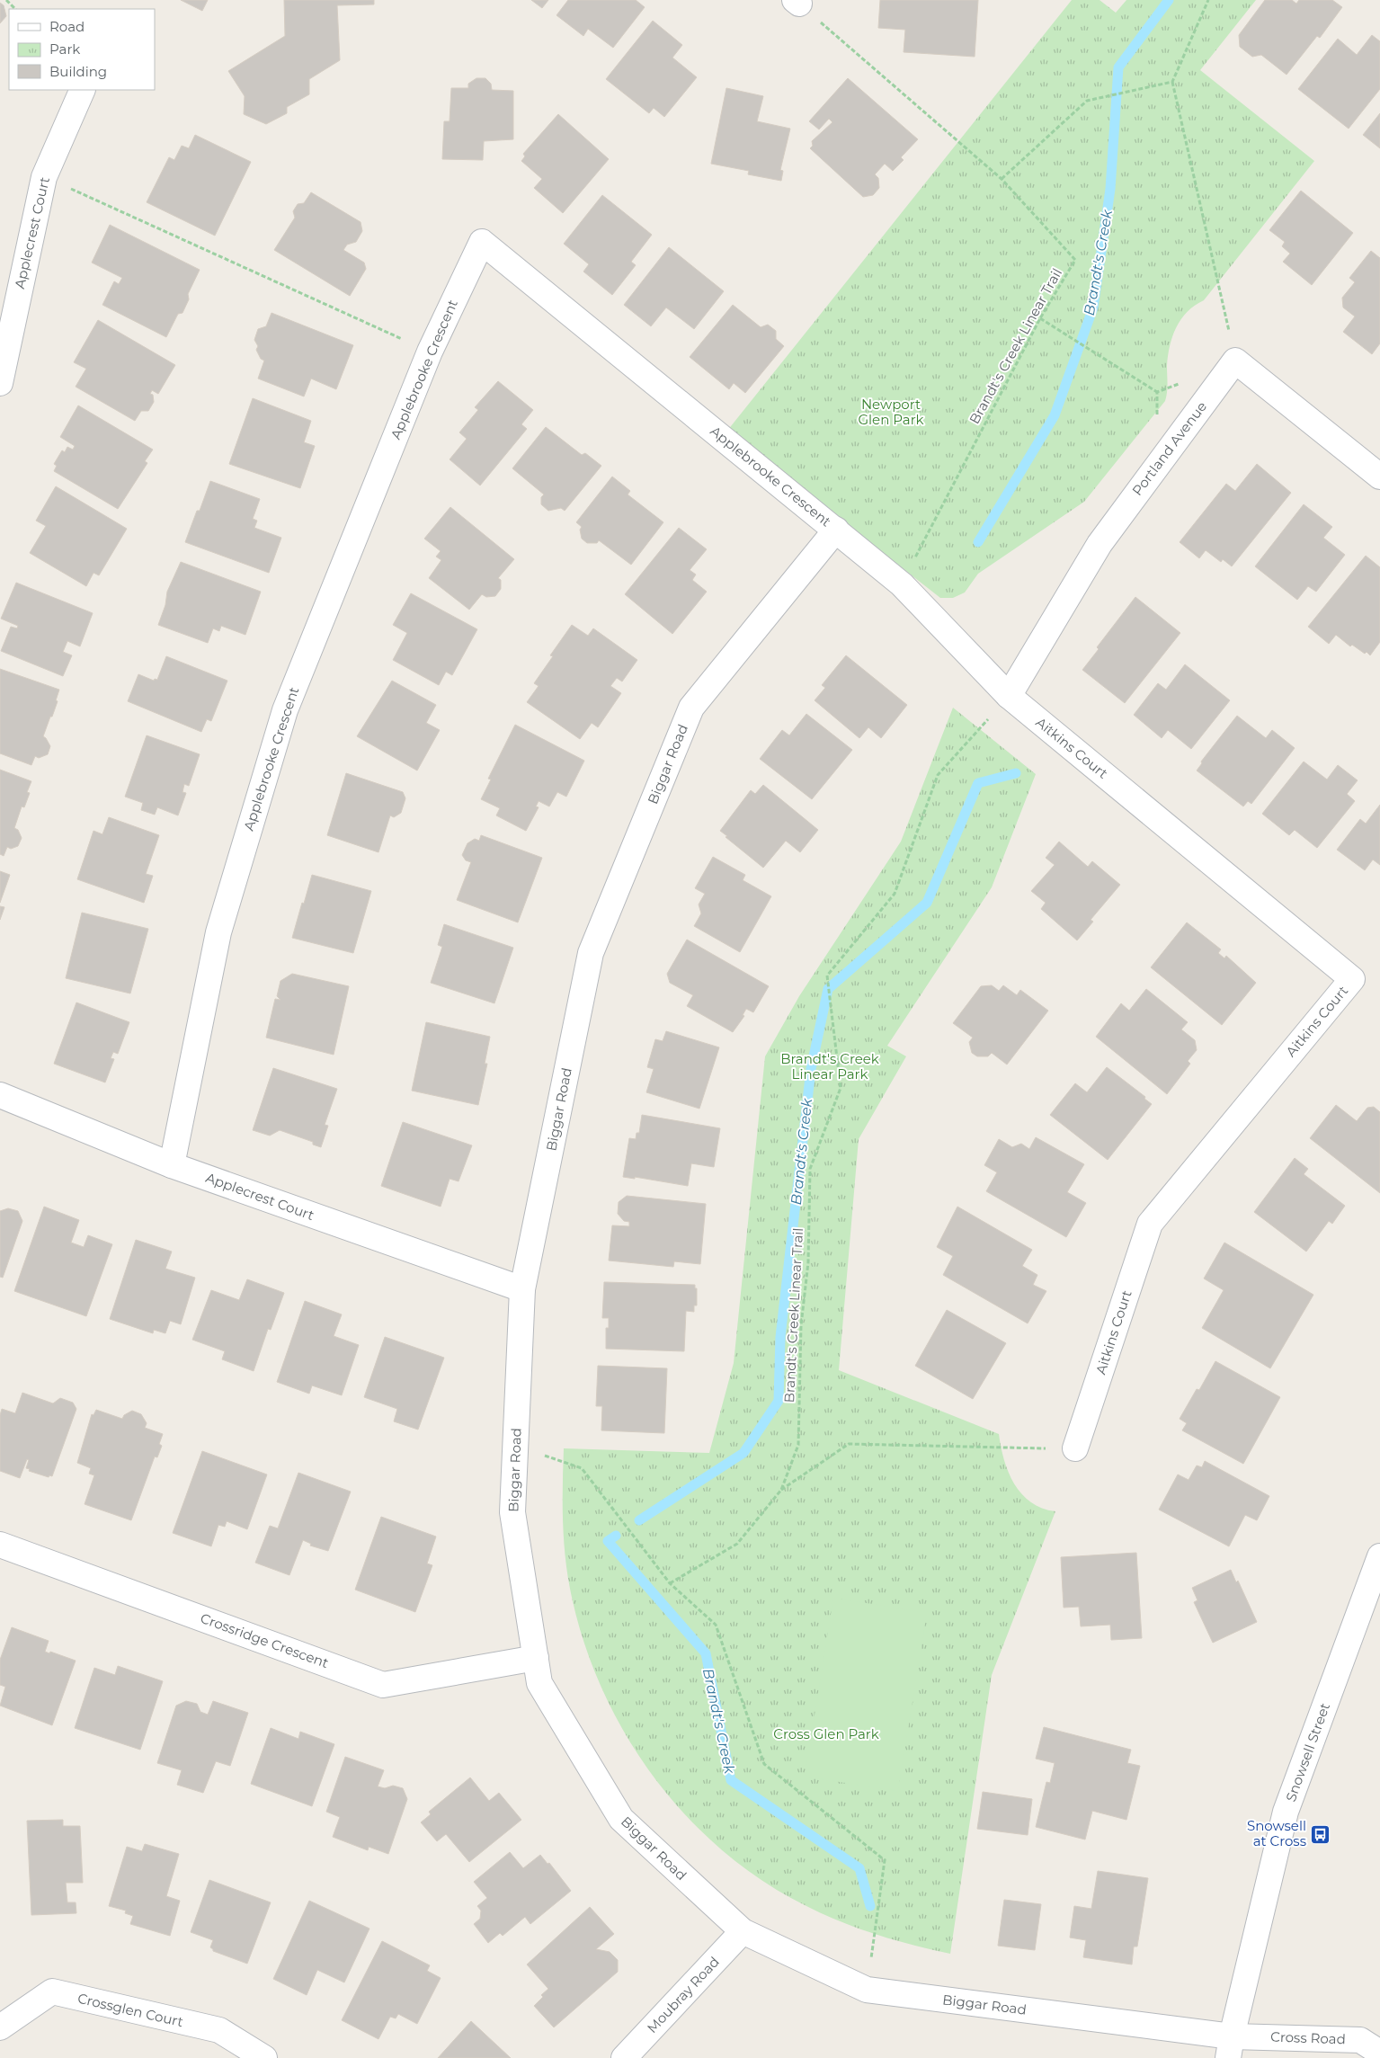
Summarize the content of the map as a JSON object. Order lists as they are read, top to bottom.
{
  "streets": {
    "street": [
      "Applecrest Court",
      "Applebrooke Crescent",
      "Portland Avenue",
      "Aitkins Court",
      "Biggar Road",
      "Crossridge Crescent",
      "Snowsell Street",
      "Moubray Road",
      "Crossglen Court",
      "Cross Road"
    ],
    "path": ["Brandt's Creek Linear Trail"]
  },
  "crossings": [
    ["Applecrest Court", "Applebrooke Crescent"],
    ["Applecrest Court", "Biggar Road"],
    ["Brandt's Creek Linear Trail", "Applebrooke Crescent"],
    ["Brandt's Creek Linear Trail", "Portland Avenue"],
    ["Brandt's Creek Linear Trail", "Aitkins Court"],
    ["Applebrooke Crescent", "Portland Avenue"],
    ["Applebrooke Crescent", "Aitkins Court"],
    ["Applebrooke Crescent", "Biggar Road"],
    ["Portland Avenue", "Aitkins Court"],
    ["Biggar Road", "Crossridge Crescent"],
    ["Biggar Road", "Snowsell Street"],
    ["Biggar Road", "Moubray Road"],
    ["Biggar Road", "Cross Road"],
    ["Snowsell Street", "Cross Road"]
  ],
  "water": ["Brandt's Creek"],
  "parks": ["Newport Glen Park", "Brandt's Creek Linear Park", "Cross Glen Park"],
  "places": {
    "bus stop": ["Snowsell at Cross"]
  },
  "legend": ["Road", "Park", "Building"]
}
